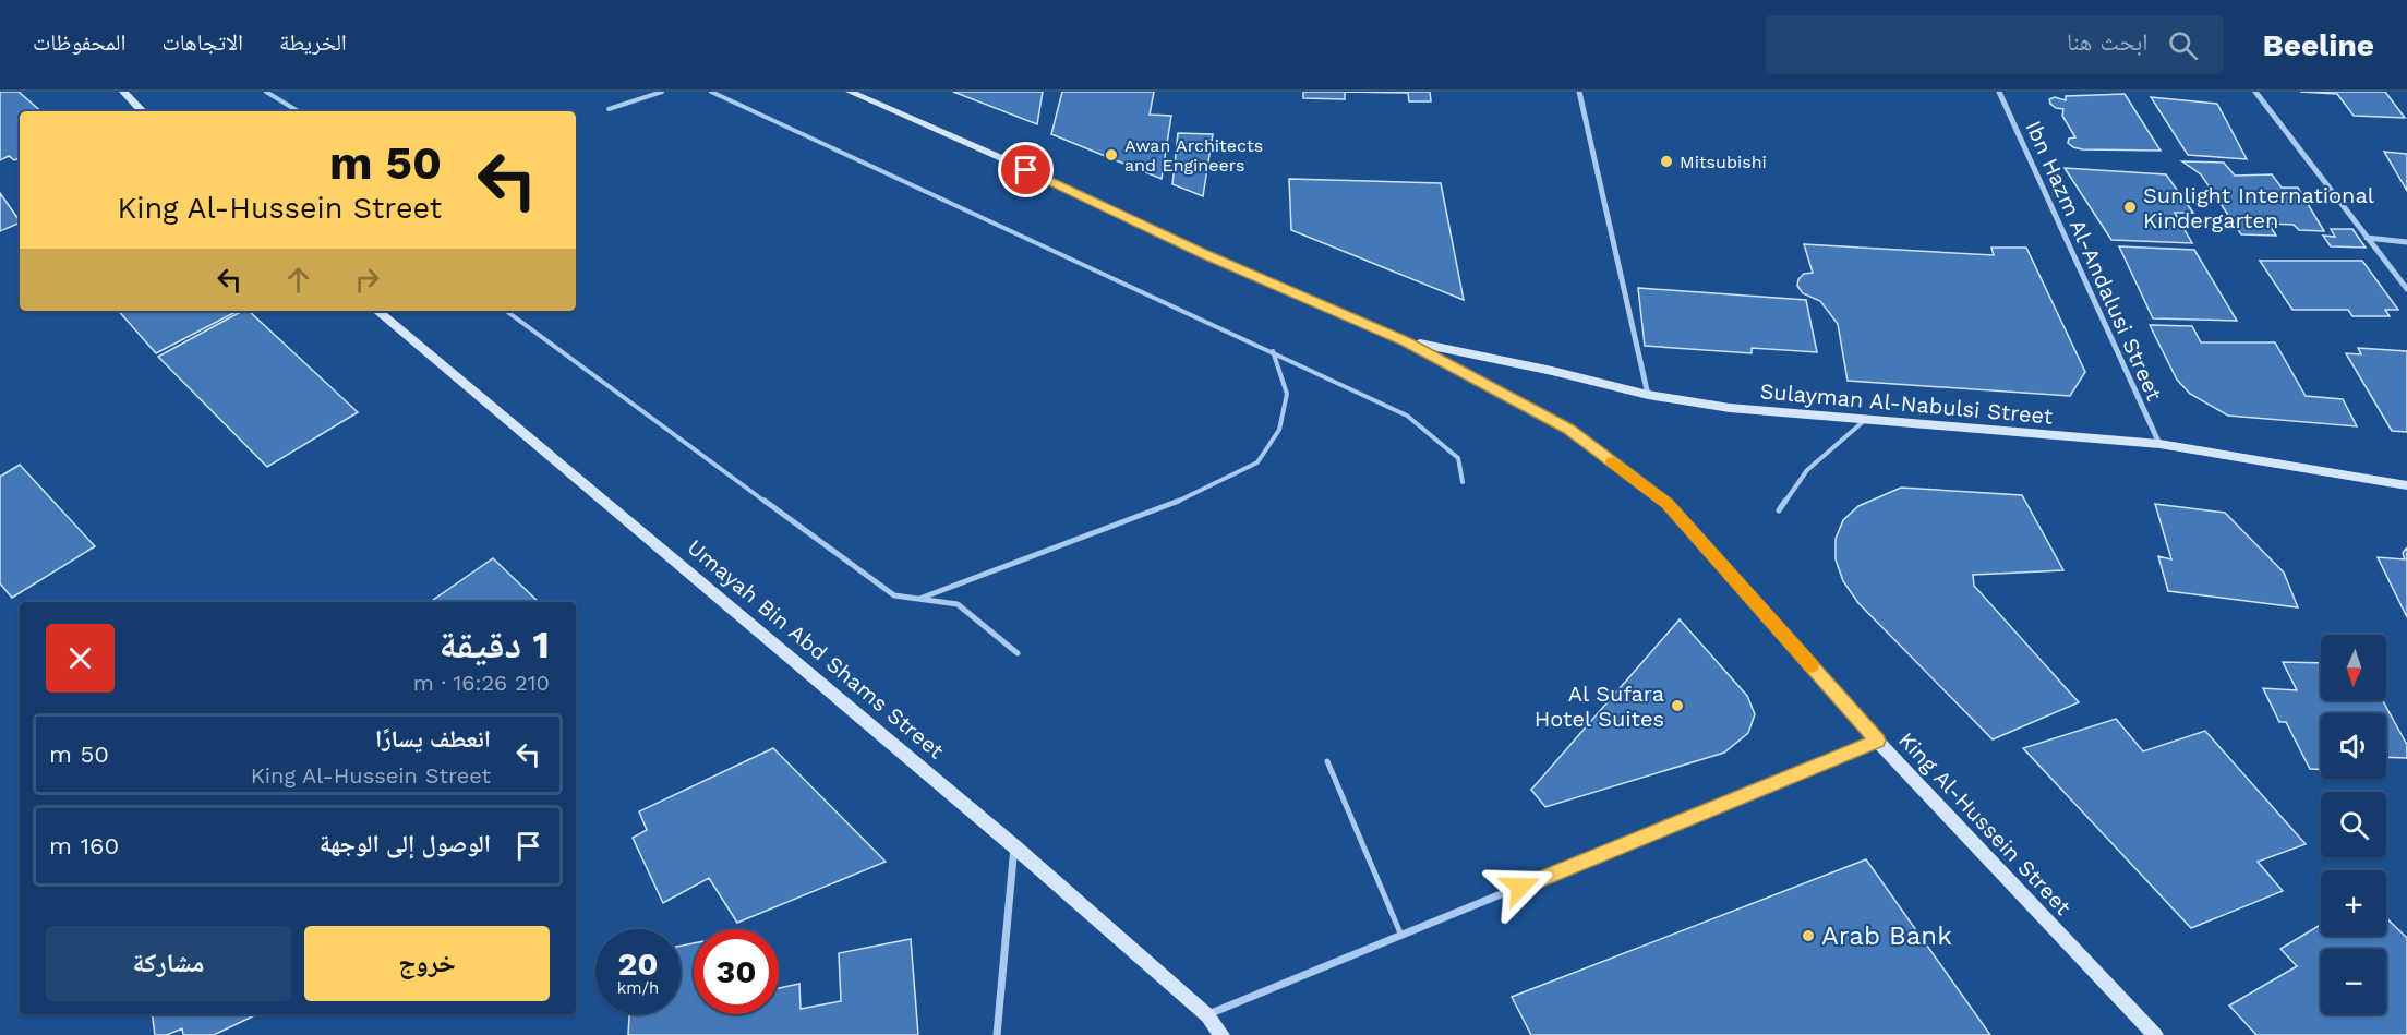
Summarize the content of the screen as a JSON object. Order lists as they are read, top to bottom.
{
  "streets": {
    "main road": ["Sulayman Al-Nabulsi Street", "Umayah Bin Abd Shams Street", "King Al-Hussein Street"],
    "street": ["Ibn Hazm Al-Andalusi Street"]
  },
  "crossings": [
    ["Ibn Hazm Al-Andalusi Street", "Sulayman Al-Nabulsi Street"],
    ["Sulayman Al-Nabulsi Street", "King Al-Hussein Street"]
  ],
  "places": [
    "Awan Architects and Engineers",
    "Mitsubishi",
    "Sunlight International Kindergarten",
    "Al Sufara Hotel Suites",
    "Arab Bank"
  ],
  "north": "bottom",
  "page": {
    "header": "Beeline",
    "search": "ابحث هنا",
    "nav": ["الخريطة", "الاتجاهات", "المحفوظات"],
    "turn": ["50 m", "King Al-Hussein Street"],
    "heading": ["1 دقيقة", "210 m · 16:26"],
    "map_buttons": ["+", "−"],
    "list": [
      {
        "name": "انعطف يسارًا",
        "note": "King Al-Hussein Street",
        "value": "50 m"
      },
      {
        "name": "الوصول إلى الوجهة",
        "value": "160 m"
      }
    ],
    "buttons": ["خروج", "مشاركة"],
    "speed": "20 km/h",
    "limit": "30"
  }
}
